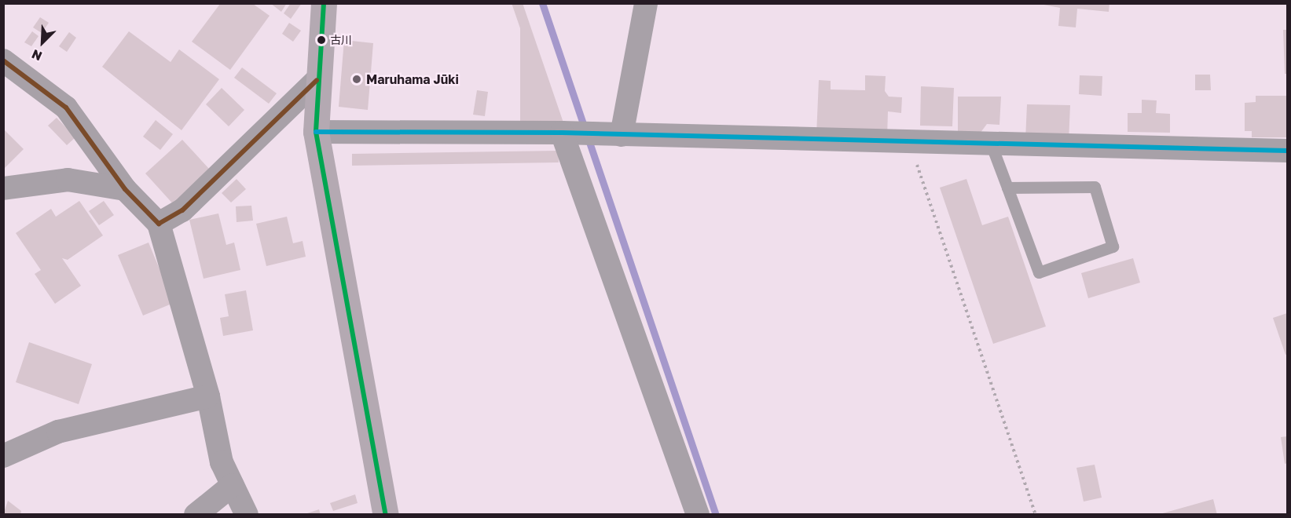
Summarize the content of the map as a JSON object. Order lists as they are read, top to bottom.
{
  "places": ["古川", "Maruhama Jūki"],
  "north": "bottom left"
}
